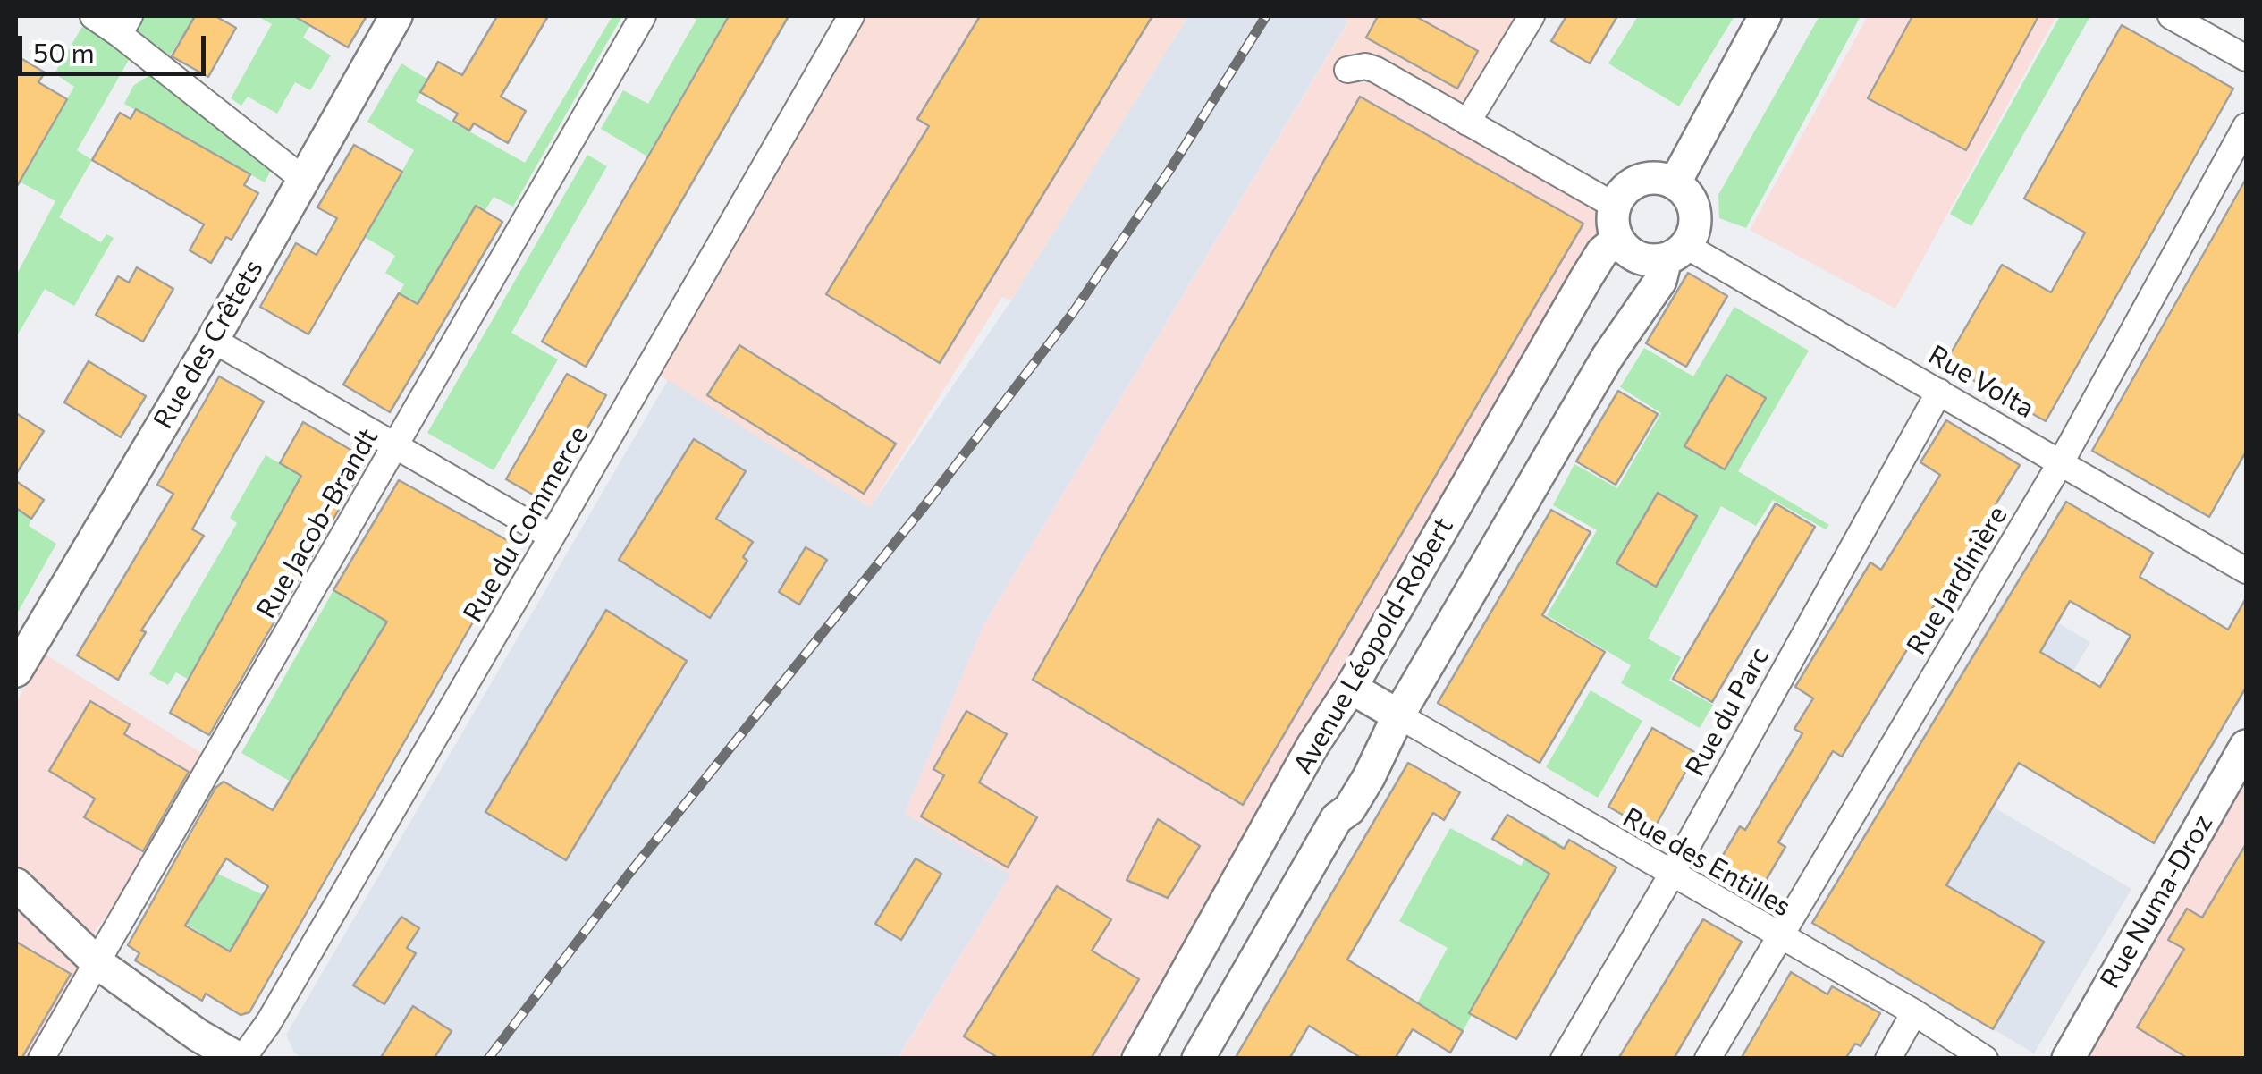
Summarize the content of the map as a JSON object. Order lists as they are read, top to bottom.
{
  "streets": {
    "main road": ["Rue des Crêtets", "Avenue Léopold-Robert", "Rue Numa-Droz"],
    "street": [
      "Rue Volta",
      "Rue Jacob-Brandt",
      "Rue du Commerce",
      "Rue Jardinière",
      "Rue du Parc",
      "Rue des Entilles"
    ]
  },
  "crossings": [
    ["Rue Volta", "Rue Jardinière"],
    ["Rue Volta", "Avenue Léopold-Robert"],
    ["Rue Volta", "Rue du Parc"],
    ["Rue Jardinière", "Rue des Entilles"],
    ["Rue du Parc", "Rue des Entilles"]
  ],
  "scale_bar": "50 m"
}
